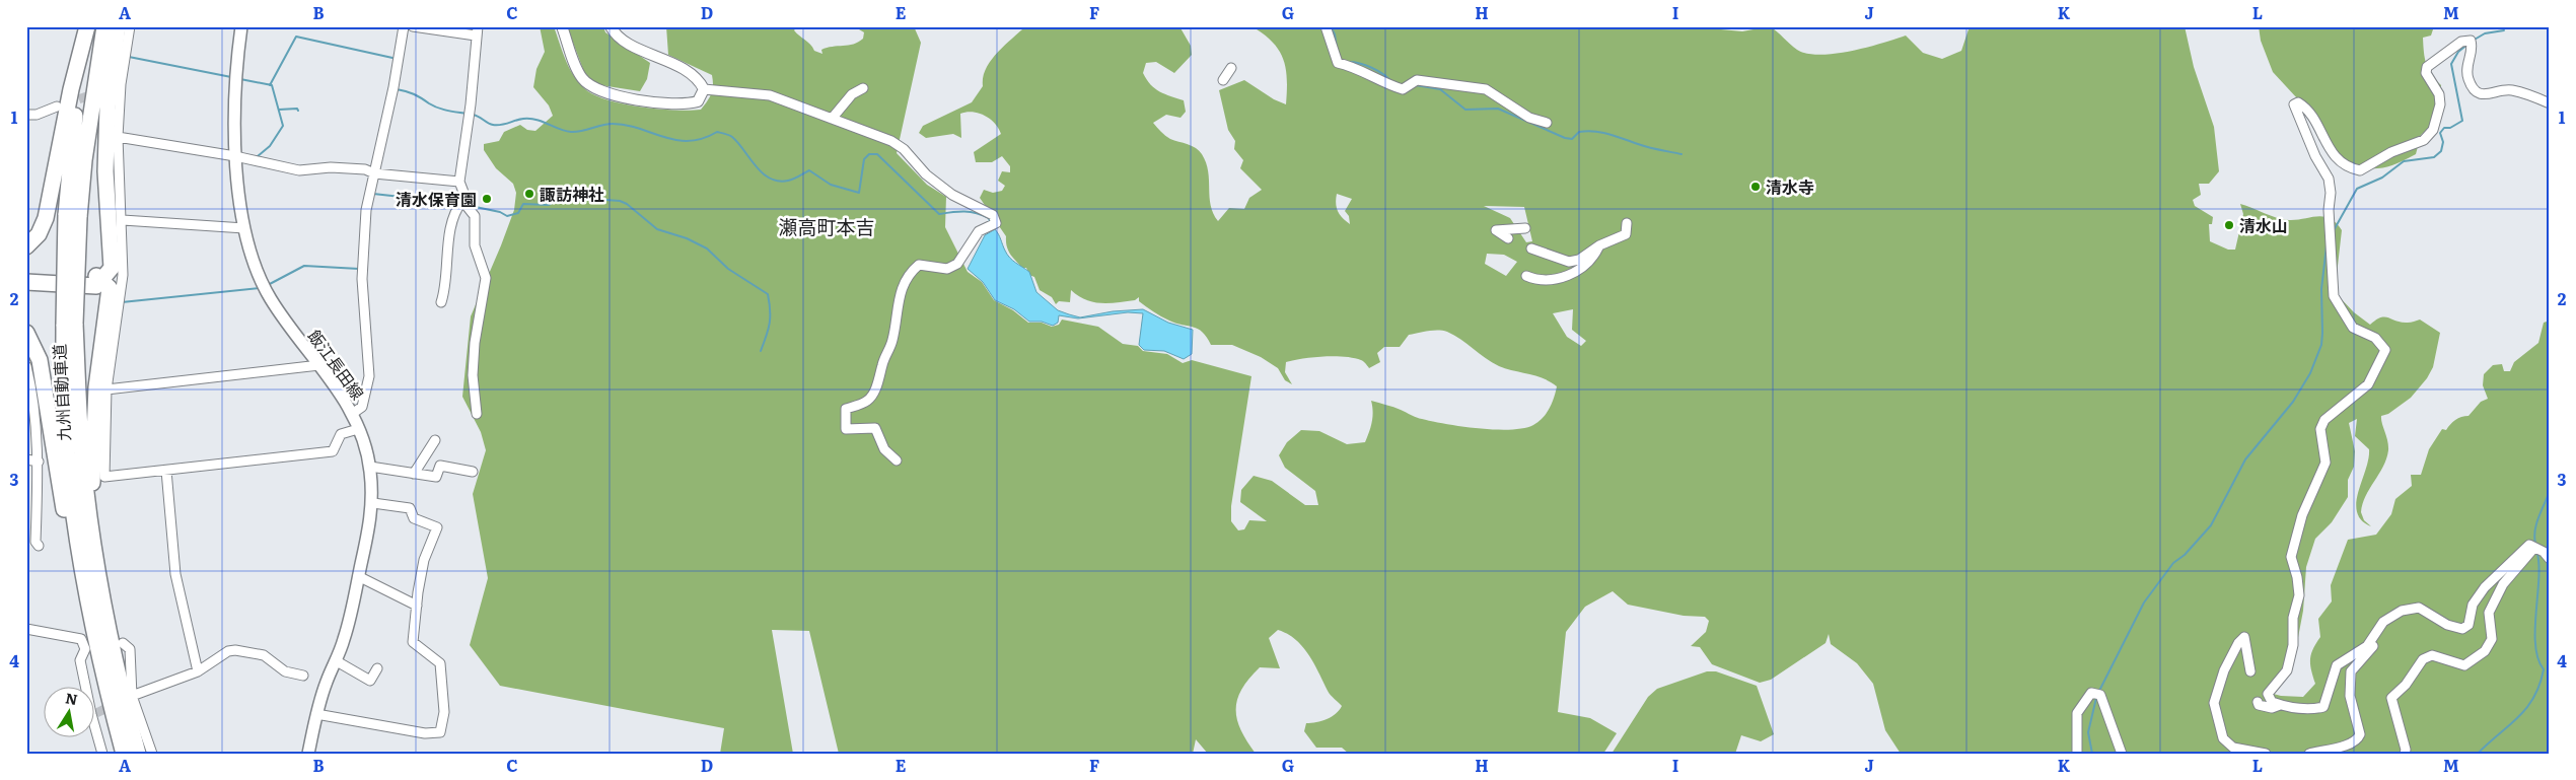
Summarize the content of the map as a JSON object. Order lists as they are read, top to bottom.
{
  "streets": {
    "highway": ["九州自動車道"],
    "main road": ["飯江長田線"]
  },
  "districts": ["瀬高町本吉"],
  "places": [
    "清水寺",
    "諏訪神社",
    "清水保育園",
    "清水山"
  ],
  "north": "top",
  "grid": {
    "columns": [
      "A",
      "B",
      "C",
      "D",
      "E",
      "F",
      "G",
      "H",
      "I",
      "J",
      "K",
      "L",
      "M"
    ],
    "rows": [
      "1",
      "2",
      "3",
      "4"
    ]
  }
}
